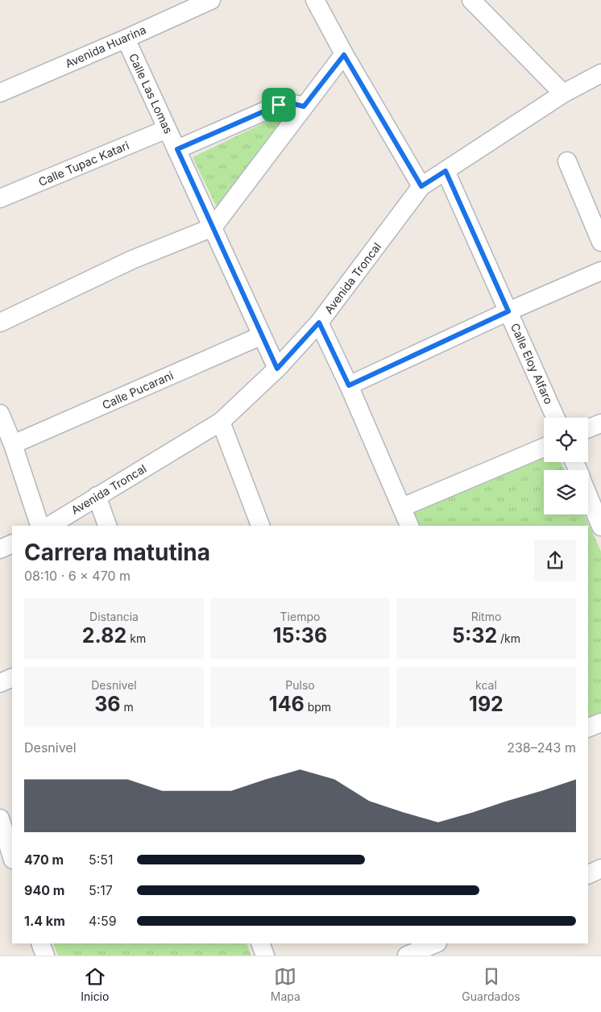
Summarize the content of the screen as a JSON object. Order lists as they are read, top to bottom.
{
  "streets": {
    "street": [
      "Avenida Huarina",
      "Calle Las Lomas",
      "Calle Tupac Katari",
      "Avenida Troncal",
      "Calle Eloy Alfaro",
      "Calle Pucarani"
    ]
  },
  "crossings": [
    ["Avenida Huarina", "Calle Las Lomas"],
    ["Calle Las Lomas", "Calle Tupac Katari"],
    ["Calle Las Lomas", "Avenida Troncal"],
    ["Calle Las Lomas", "Calle Pucarani"],
    ["Avenida Troncal", "Calle Eloy Alfaro"]
  ],
  "page": {
    "heading": ["Carrera matutina", "08:10 · 6 × 470 m"],
    "stats": [
      ["Distancia", "2.82 km"],
      ["Tiempo", "15:36"],
      ["Ritmo", "5:32 /km"],
      ["Desnivel", "36 m"],
      ["Pulso", "146 bpm"],
      ["kcal", "192"]
    ],
    "chart": ["Desnivel", "238–243 m"],
    "list": [
      {
        "name": "470 m",
        "note": "5:51"
      },
      {
        "name": "940 m",
        "note": "5:17"
      },
      {
        "name": "1.4 km",
        "note": "4:59"
      }
    ],
    "tabs": ["Inicio", "Mapa", "Guardados"]
  }
}
